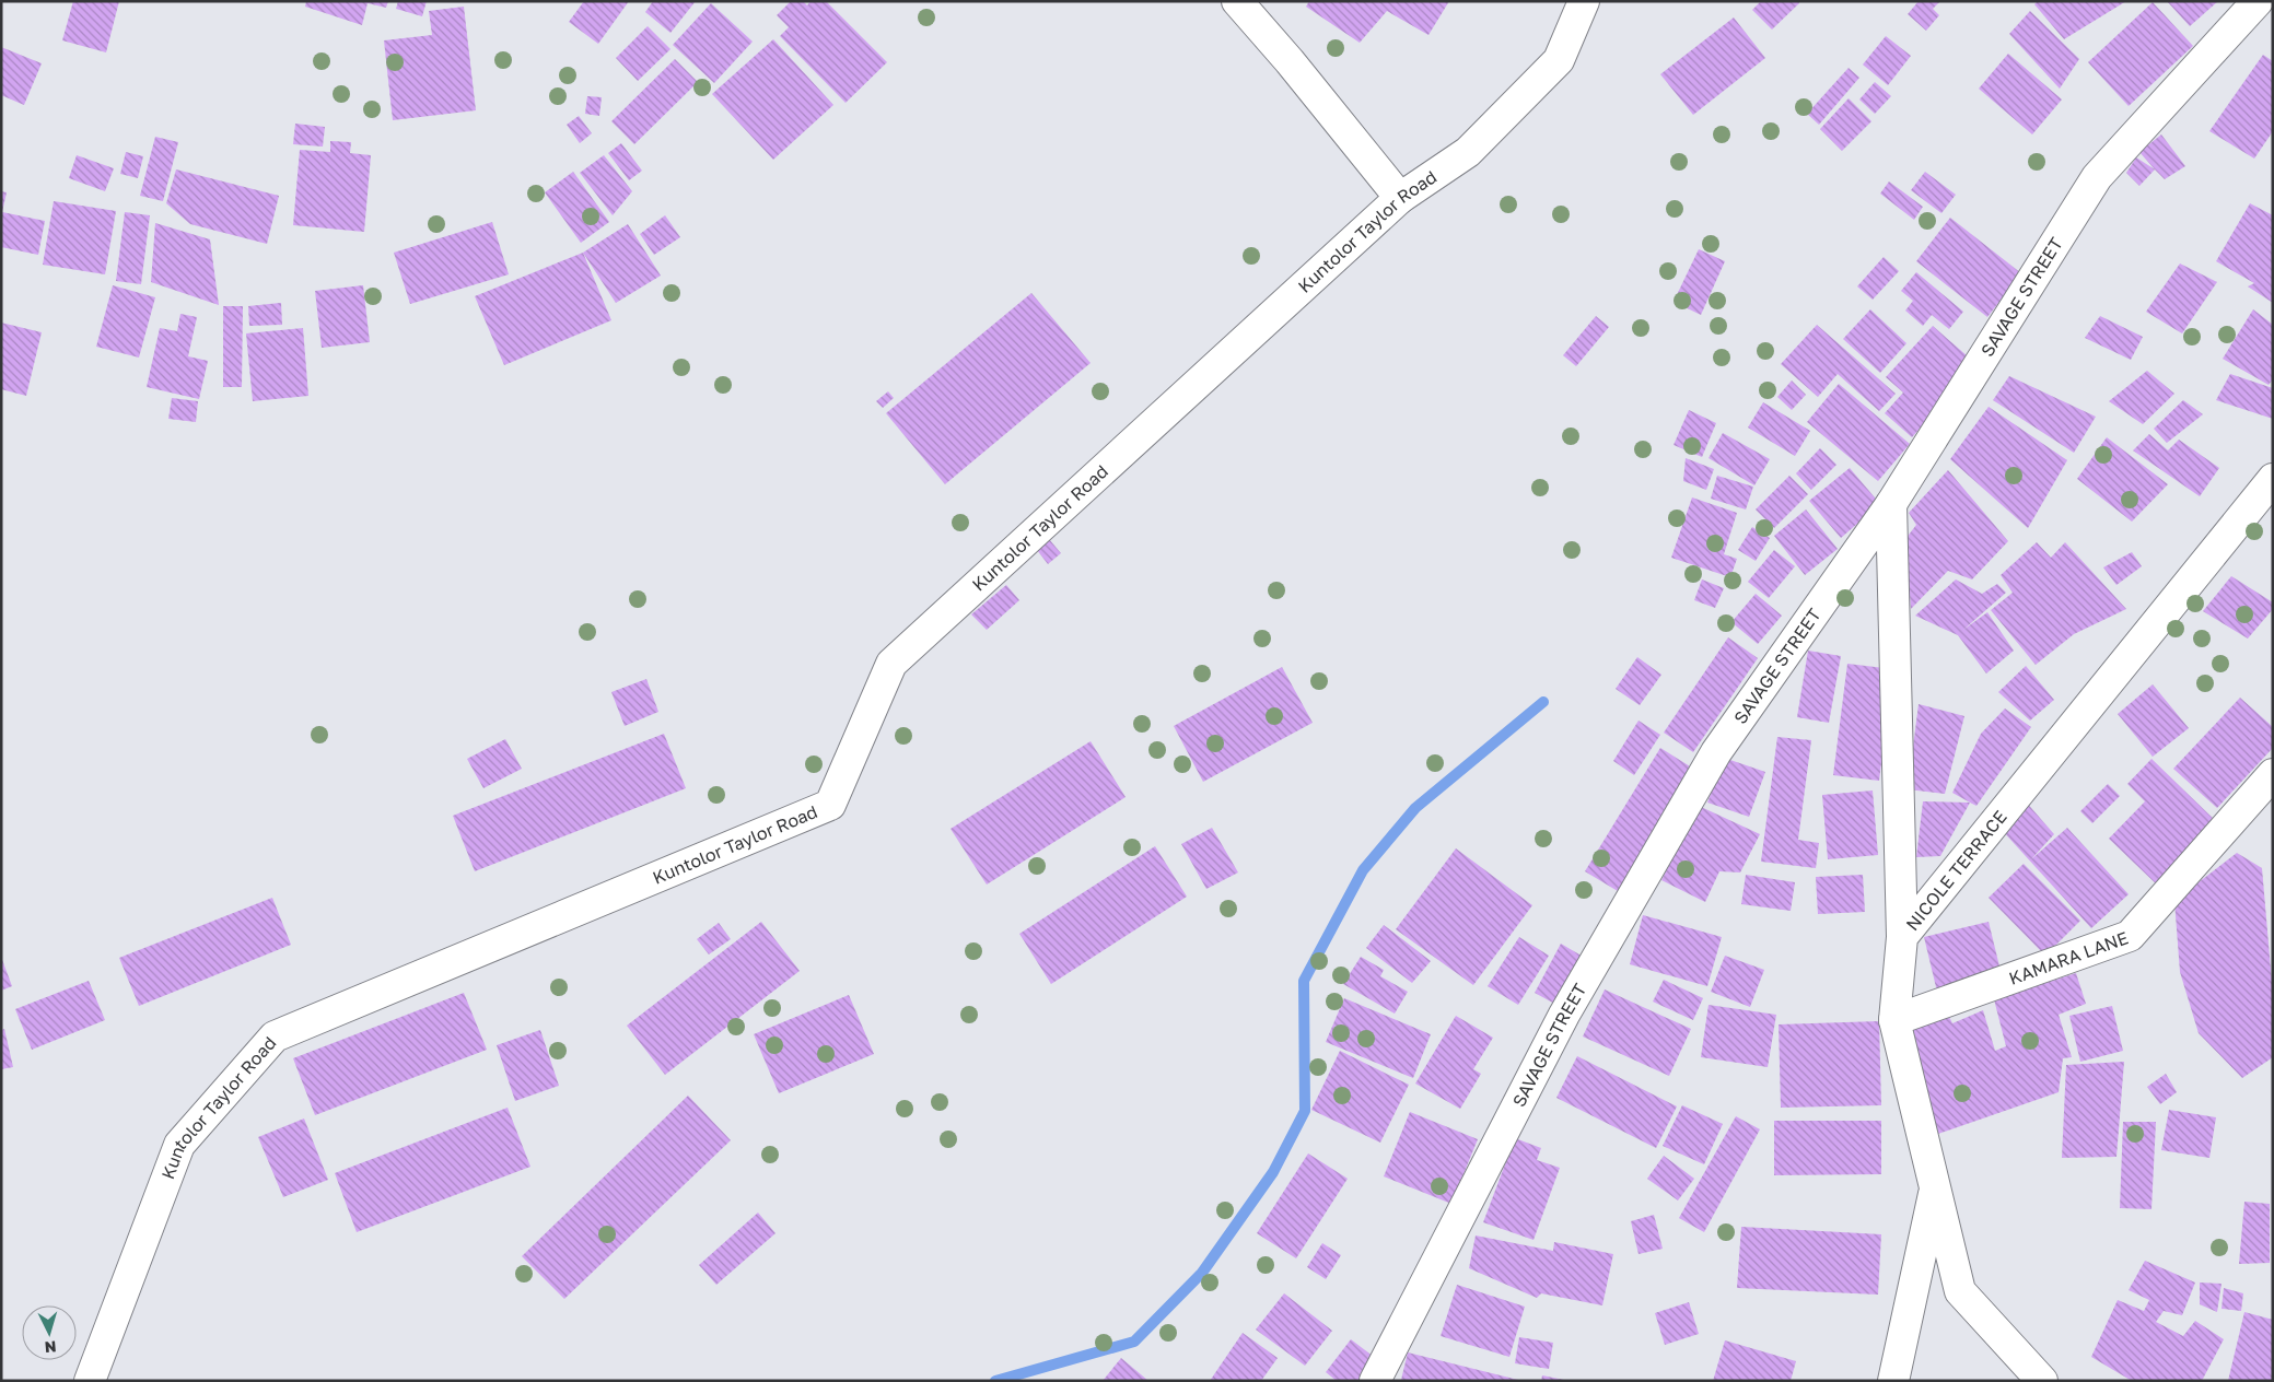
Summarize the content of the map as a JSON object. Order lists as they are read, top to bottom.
{
  "streets": {
    "street": [
      "Kuntolor Taylor Road",
      "SAVAGE STREET",
      "NICOLE TERRACE",
      "KAMARA LANE"
    ]
  },
  "crossings": [
    ["NICOLE TERRACE", "KAMARA LANE"]
  ],
  "north": "bottom"
}
